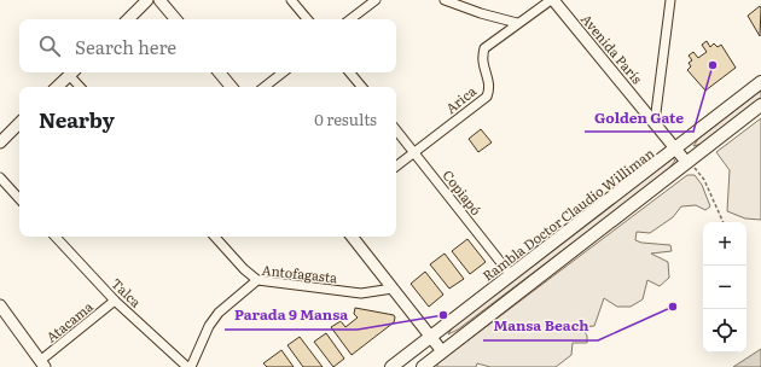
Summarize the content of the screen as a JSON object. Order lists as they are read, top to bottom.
{
  "streets": {
    "main road": ["Rambla Doctor Claudio Williman"],
    "street": [
      "Avenida París",
      "Arica",
      "Copiapó",
      "Antofagasta",
      "Talca",
      "Atacama"
    ]
  },
  "crossings": [
    ["Avenida París", "Arica"],
    ["Avenida París", "Rambla Doctor Claudio Williman"],
    ["Arica", "Copiapó"],
    ["Copiapó", "Rambla Doctor Claudio Williman"],
    ["Antofagasta", "Talca"],
    ["Talca", "Atacama"]
  ],
  "places": ["Golden Gate", "Mansa Beach", "Parada 9 Mansa"],
  "page": {
    "search": "Search here",
    "heading": ["Nearby", "0 results"],
    "map_buttons": ["+", "−"]
  }
}
